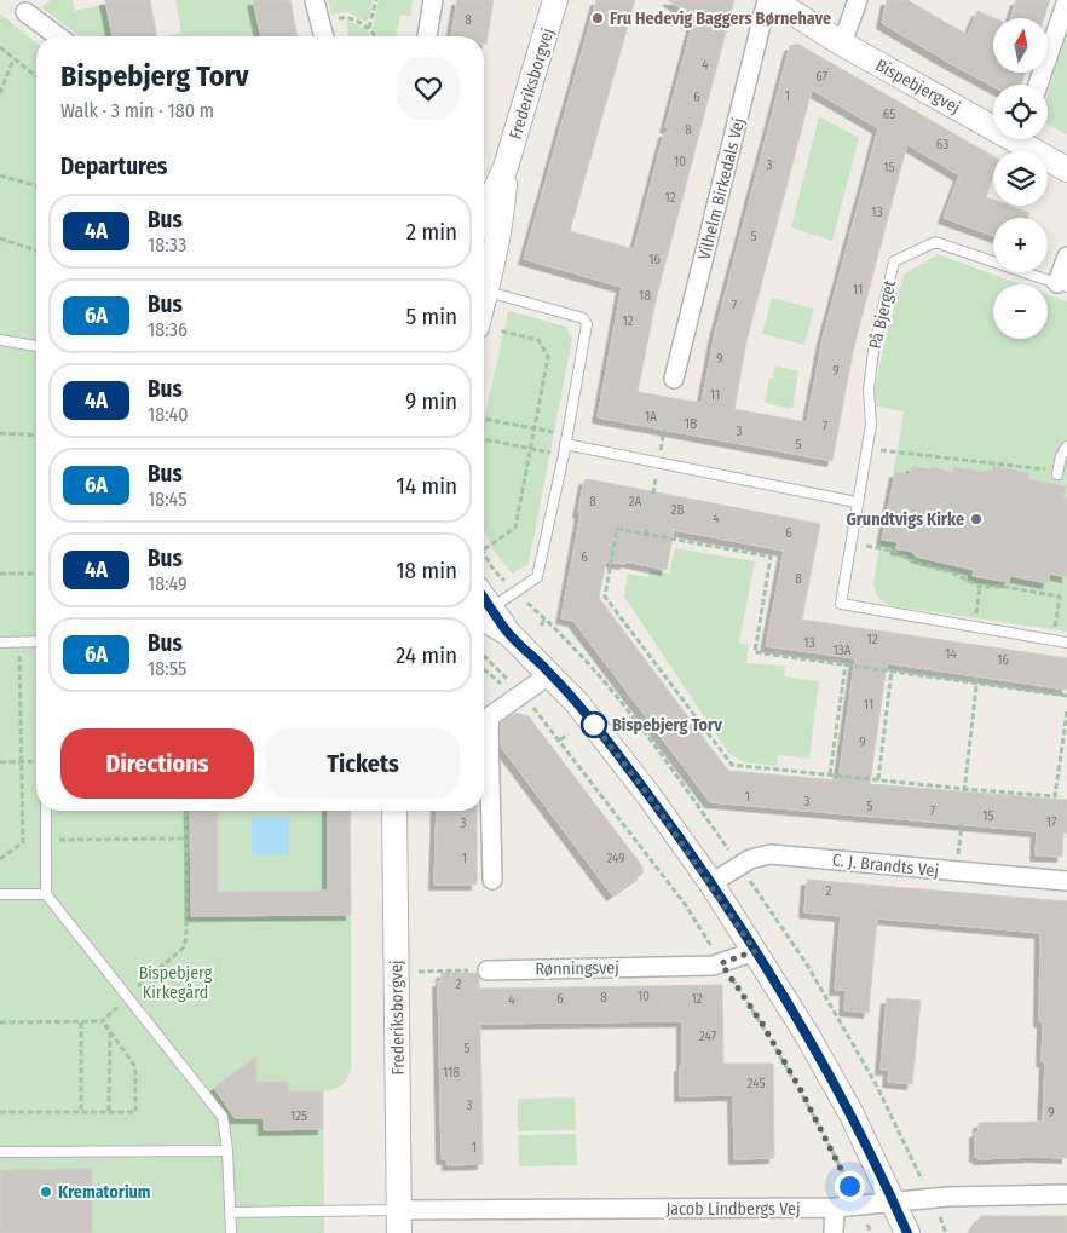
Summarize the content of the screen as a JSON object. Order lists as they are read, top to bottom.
{
  "streets": {
    "street": [
      "Frederiksborgvej",
      "Bispebjergvej",
      "Vilhelm Birkedals Vej",
      "På Bjerget",
      "C. J. Brandts Vej",
      "Rønningsvej",
      "Jacob Lindbergs Vej"
    ]
  },
  "crossings": [
    ["Frederiksborgvej", "Jacob Lindbergs Vej"]
  ],
  "parks": ["Bispebjerg Kirkegård"],
  "places": [
    "Fru Hedevig Baggers Børnehave",
    "Grundtvigs Kirke",
    "Bispebjerg Torv",
    "Krematorium"
  ],
  "lines": ["bus line 4A"],
  "house_numbers": [
    "8",
    "4",
    "67",
    "1",
    "6",
    "65",
    "8",
    "63",
    "10",
    "3",
    "15",
    "12",
    "13",
    "5",
    "16",
    "11",
    "18",
    "7",
    "12",
    "9",
    "9",
    "11",
    "1A",
    "1B",
    "7",
    "3",
    "5",
    "8",
    "2A",
    "2B",
    "4",
    "6",
    "6",
    "8",
    "12",
    "13",
    "13A",
    "14",
    "16",
    "11",
    "9",
    "1",
    "3",
    "5",
    "7",
    "15",
    "17",
    "3",
    "1",
    "249",
    "2",
    "2",
    "10",
    "8",
    "6",
    "12",
    "4",
    "247",
    "5",
    "118",
    "245",
    "3",
    "9",
    "125",
    "1"
  ],
  "north": "top",
  "page": {
    "map_buttons": ["+", "−"],
    "heading": [
      ["Bispebjerg Torv", "Walk · 3 min · 180 m"],
      "Departures"
    ],
    "list": [
      {
        "mark": "4A",
        "name": "Bus",
        "note": "18:33",
        "value": "2 min"
      },
      {
        "mark": "6A",
        "name": "Bus",
        "note": "18:36",
        "value": "5 min"
      },
      {
        "mark": "4A",
        "name": "Bus",
        "note": "18:40",
        "value": "9 min"
      },
      {
        "mark": "6A",
        "name": "Bus",
        "note": "18:45",
        "value": "14 min"
      },
      {
        "mark": "4A",
        "name": "Bus",
        "note": "18:49",
        "value": "18 min"
      },
      {
        "mark": "6A",
        "name": "Bus",
        "note": "18:55",
        "value": "24 min"
      }
    ],
    "buttons": ["Directions", "Tickets"]
  }
}
